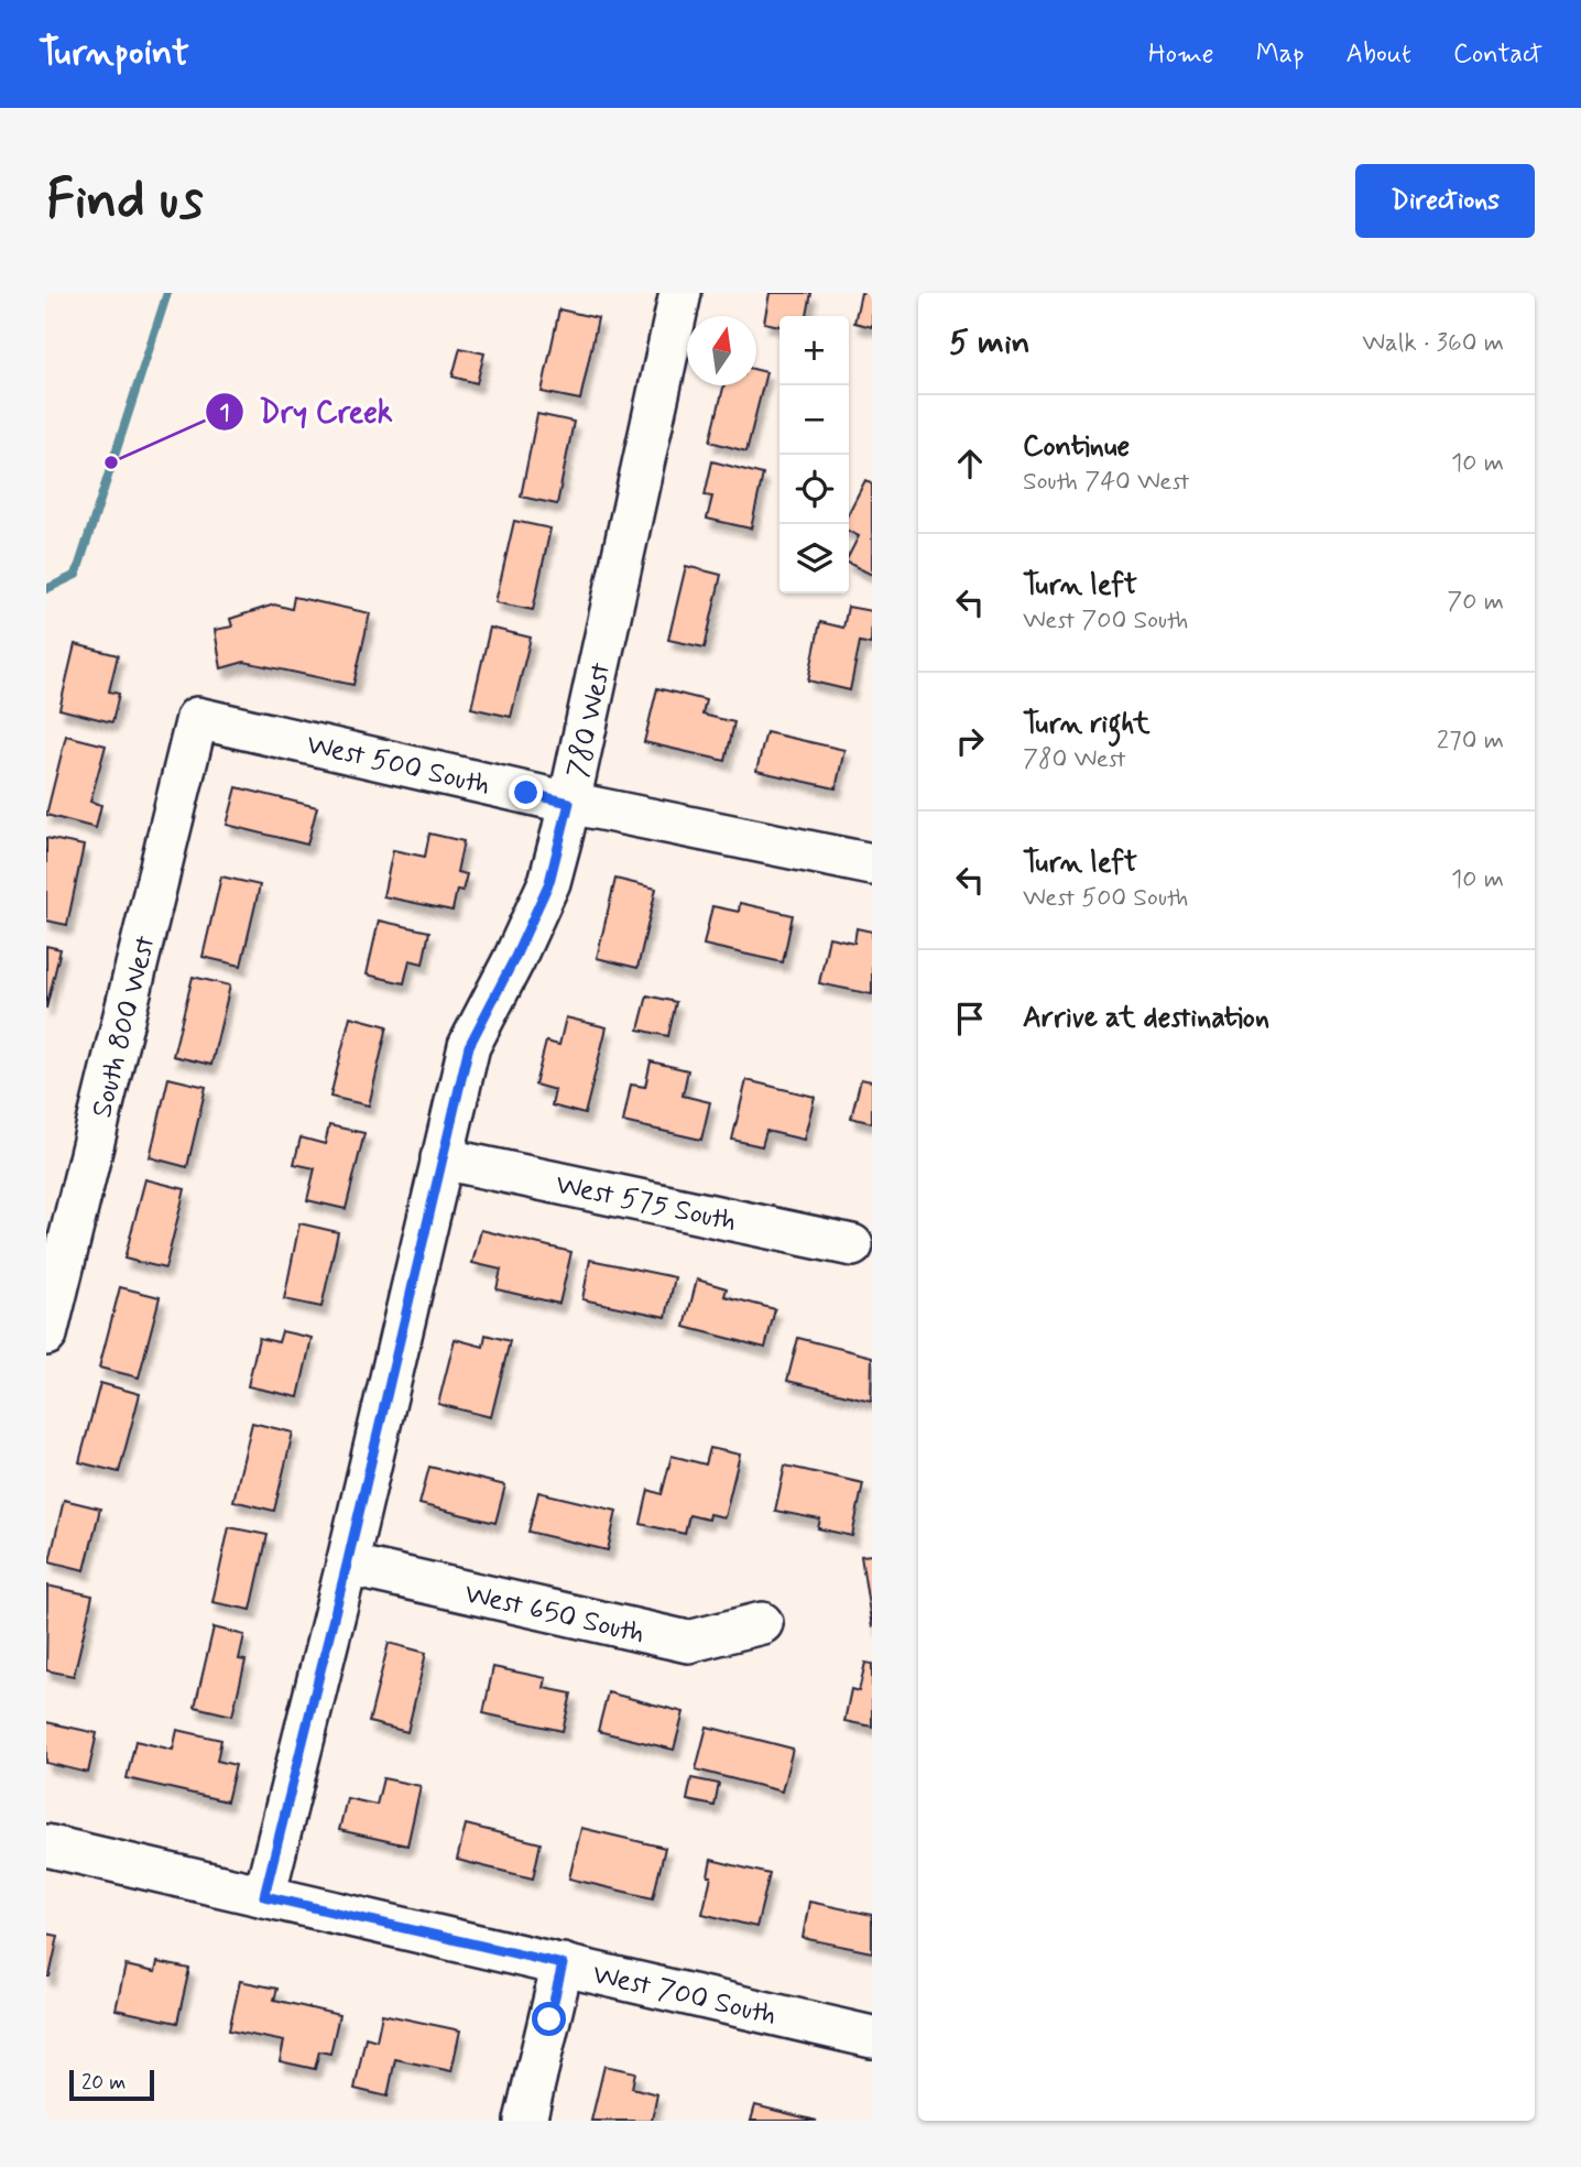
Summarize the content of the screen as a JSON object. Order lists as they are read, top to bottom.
{
  "streets": {
    "street": [
      "780 West",
      "West 500 South",
      "South 800 West",
      "West 575 South",
      "West 650 South",
      "West 700 South"
    ]
  },
  "crossings": [
    ["780 West", "West 500 South"],
    ["780 West", "West 575 South"],
    ["780 West", "West 650 South"],
    ["780 West", "West 700 South"],
    ["West 500 South", "South 800 West"]
  ],
  "places": ["Dry Creek"],
  "scale_bar": "20 m",
  "north": "top",
  "page": {
    "header": "Turnpoint",
    "nav": [
      "Home",
      "Map",
      "About",
      "Contact"
    ],
    "buttons": "Directions",
    "title": "Find us",
    "heading": ["5 min", "Walk · 360 m"],
    "map_buttons": ["+", "−"],
    "list": [
      ["Continue", "South 740 West", "10 m"],
      ["Turn left", "West 700 South", "70 m"],
      ["Turn right", "780 West", "270 m"],
      ["Turn left", "West 500 South", "10 m"],
      "Arrive at destination"
    ],
    "scale": "20 m"
  }
}
